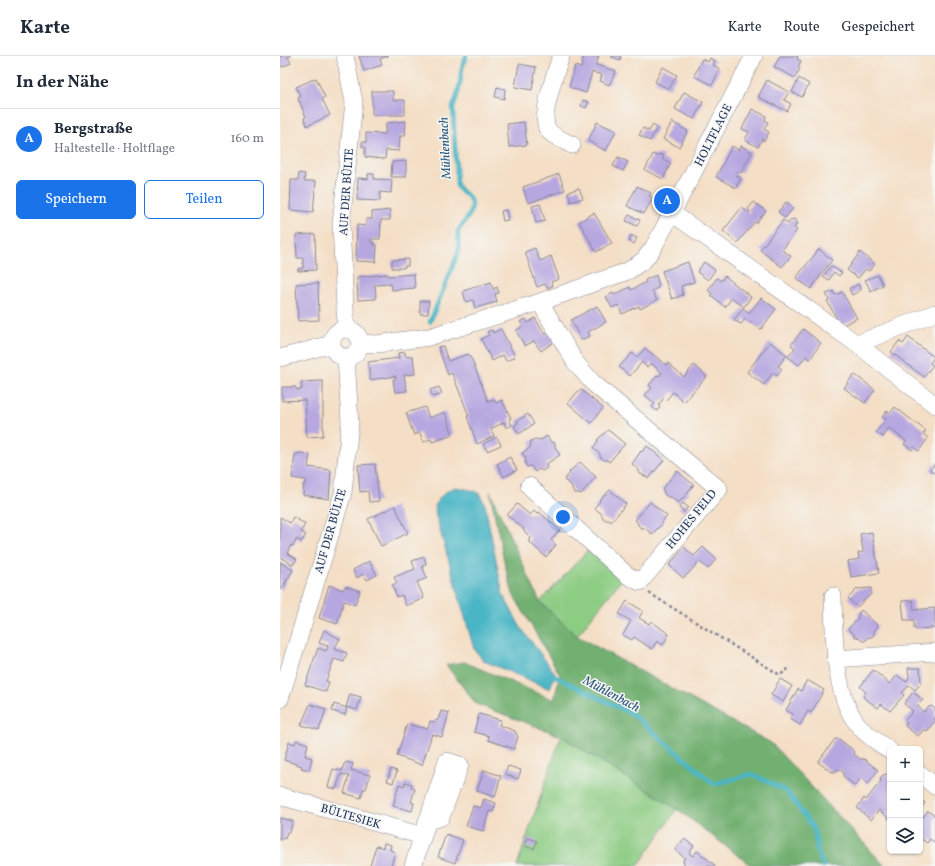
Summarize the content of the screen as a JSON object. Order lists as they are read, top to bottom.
{
  "streets": {
    "street": [
      "HOLTFLAGE",
      "AUF DER BÜLTE",
      "HOHES FELD",
      "BÜLTESIEK"
    ]
  },
  "crossings": [
    ["HOLTFLAGE", "AUF DER BÜLTE"],
    ["HOLTFLAGE", "HOHES FELD"]
  ],
  "water": ["Mühlenbach"],
  "page": {
    "header": "Karte",
    "nav": ["Karte", "Route", "Gespeichert"],
    "heading": "In der Nähe",
    "list": [
      {
        "mark": "A",
        "name": "Bergstraße",
        "note": "Haltestelle · Holtflage",
        "value": "160 m"
      }
    ],
    "buttons": ["Speichern", "Teilen"],
    "pins": "A",
    "map_buttons": ["+", "−"]
  }
}
